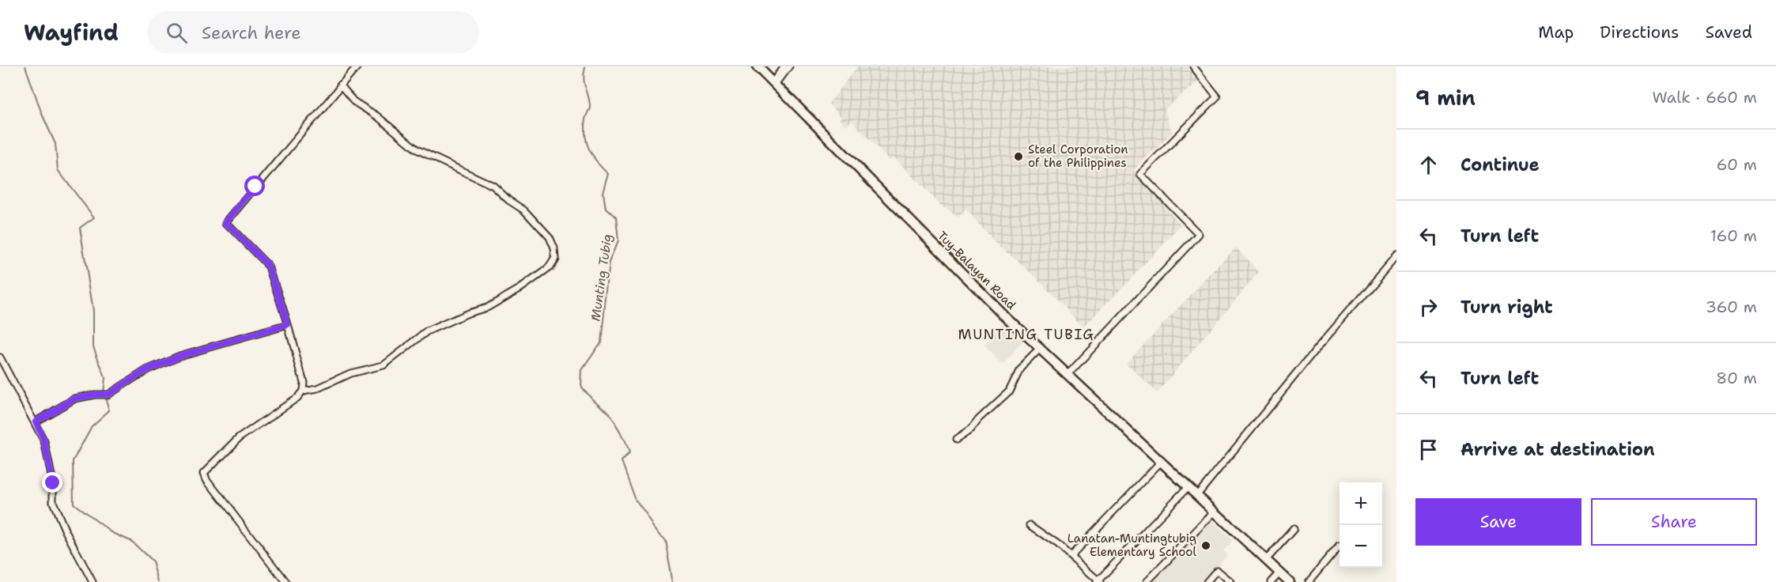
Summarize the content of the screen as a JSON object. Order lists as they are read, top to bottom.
{
  "streets": {
    "main road": ["Tuy-Balayan Road"]
  },
  "districts": ["MUNTING TUBIG"],
  "water": ["Munting Tubig"],
  "places": ["Steel Corporation of the Philippines", "Lanatan-Muntingtubig Elementary School"],
  "page": {
    "header": "Wayfind",
    "search": "Search here",
    "nav": ["Map", "Directions", "Saved"],
    "heading": ["9 min", "Walk · 660 m"],
    "list": [
      ["Continue", "60 m"],
      ["Turn left", "160 m"],
      ["Turn right", "360 m"],
      ["Turn left", "80 m"],
      "Arrive at destination"
    ],
    "map_buttons": ["+", "−"],
    "buttons": ["Save", "Share"]
  }
}
